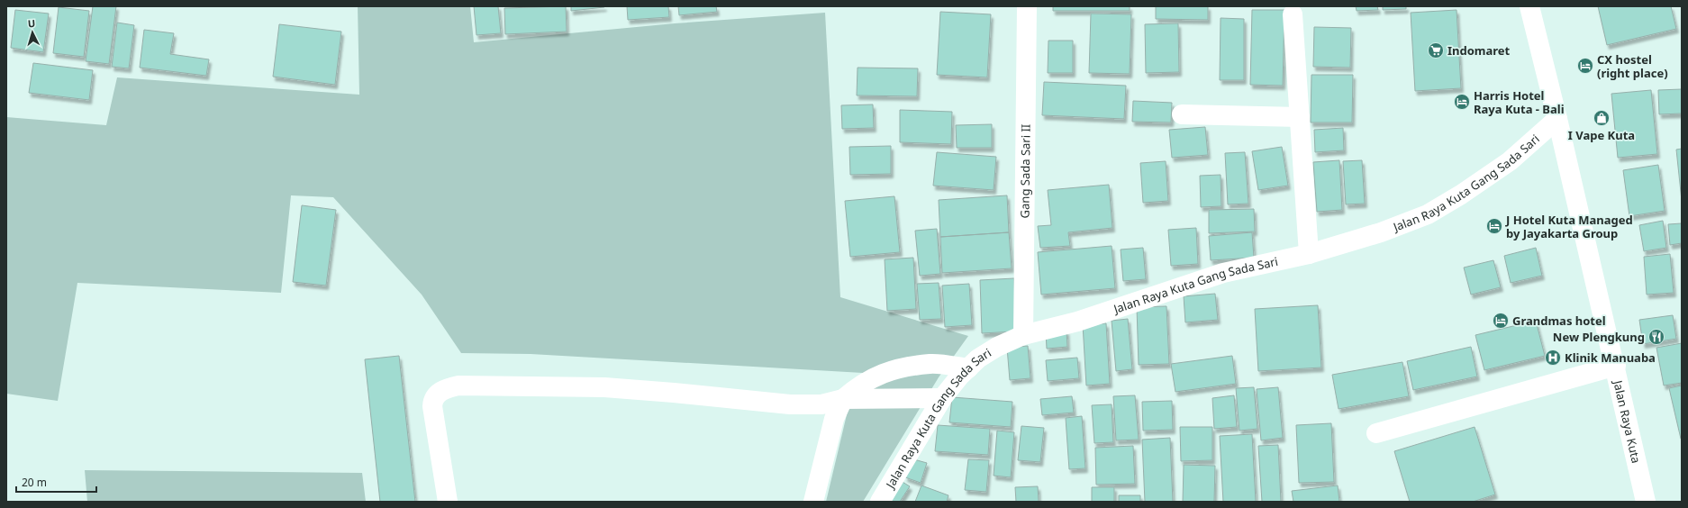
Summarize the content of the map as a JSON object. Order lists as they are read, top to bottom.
{
  "streets": {
    "street": ["Gang Sada Sari II", "Jalan Raya Kuta Gang Sada Sari", "Jalan Raya Kuta"]
  },
  "crossings": [
    ["Gang Sada Sari II", "Jalan Raya Kuta Gang Sada Sari"],
    ["Jalan Raya Kuta Gang Sada Sari", "Jalan Raya Kuta"]
  ],
  "places": {
    "supermarket": ["Indomaret"],
    "hotel": [
      "CX hostel (right place)",
      "Harris Hotel Raya Kuta - Bali",
      "J Hotel Kuta Managed by Jayakarta Group",
      "Grandmas hotel"
    ],
    "shop": ["I Vape Kuta"],
    "restaurant": ["New Plengkung"],
    "hospital": ["Klinik Manuaba"]
  },
  "scale_bar": "20 m",
  "north": "top"
}
